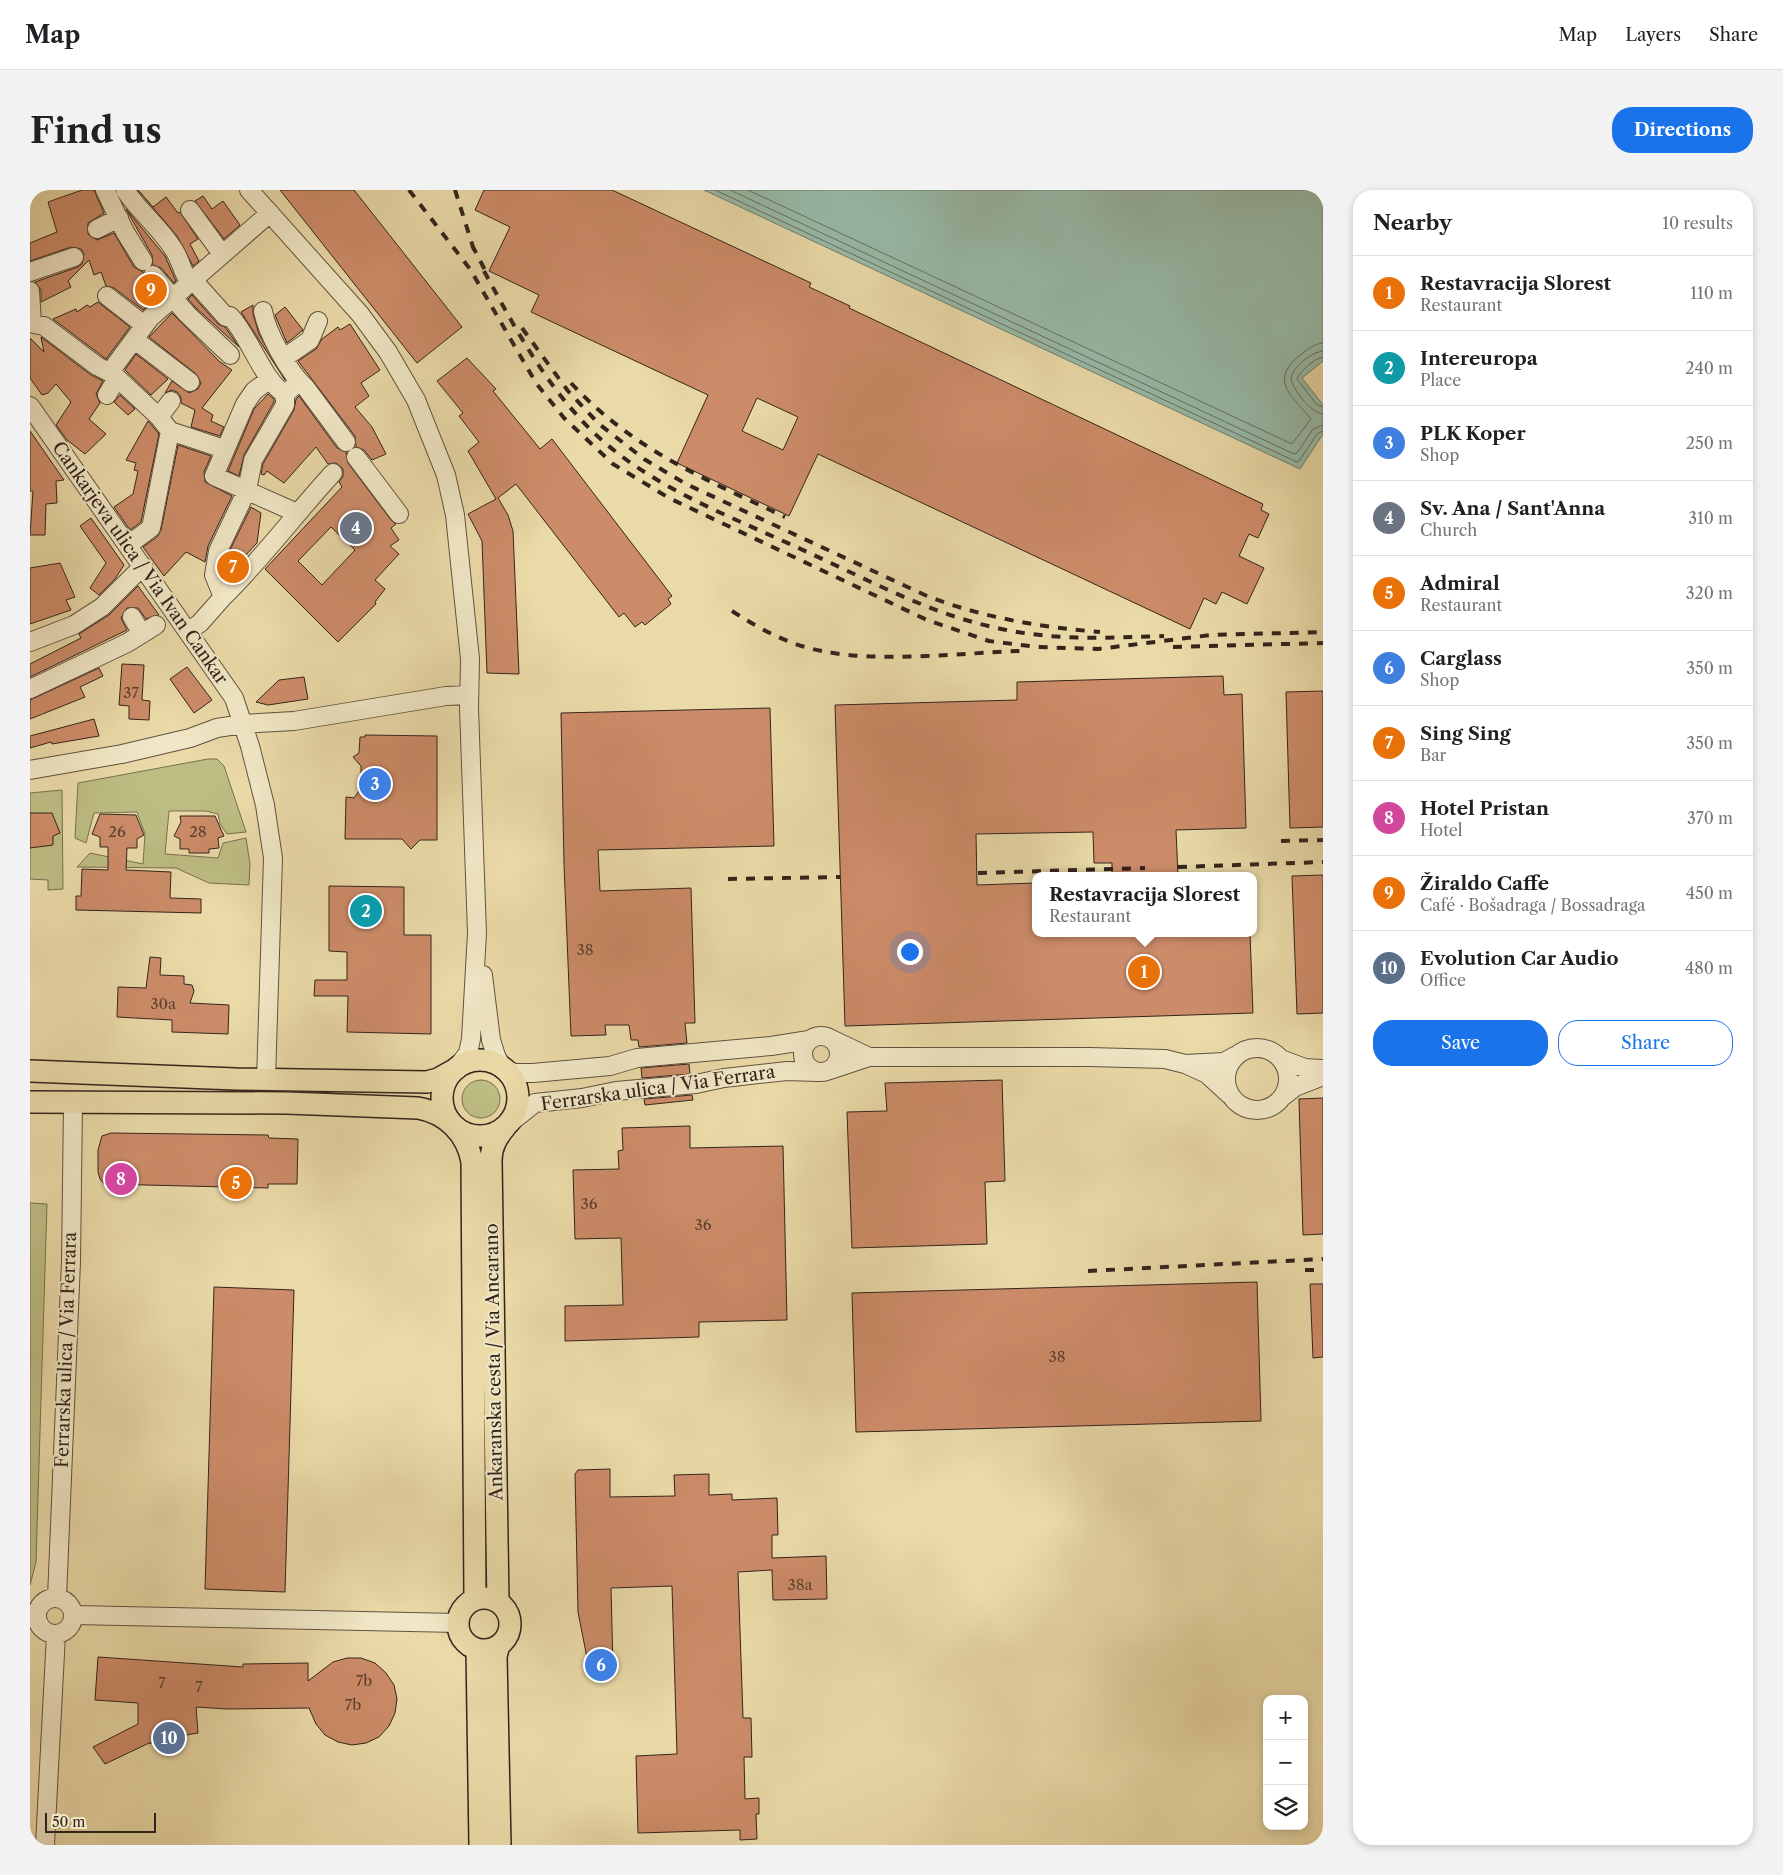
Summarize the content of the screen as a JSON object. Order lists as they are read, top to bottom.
{
  "streets": {
    "main road": ["Ankaranska cesta / Via Ancarano"],
    "street": ["Cankarjeva ulica / Via Ivan Cankar", "Ferrarska ulica / Via Ferrara"]
  },
  "crossings": [
    ["Ferrarska ulica / Via Ferrara", "Ankaranska cesta / Via Ancarano"]
  ],
  "house_numbers": [
    "37",
    "26",
    "28",
    "38",
    "30a",
    "36",
    "36",
    "38",
    "38a",
    "7b",
    "7",
    "7",
    "7b"
  ],
  "scale_bar": "50 m",
  "page": {
    "header": "Map",
    "nav": ["Map", "Layers", "Share"],
    "buttons": [
      "Directions",
      ["Save", "Share"]
    ],
    "title": "Find us",
    "heading": ["Nearby", "10 results"],
    "list": [
      {
        "mark": "1",
        "name": "Restavracija Slorest",
        "note": "Restaurant",
        "value": "110 m"
      },
      {
        "mark": "2",
        "name": "Intereuropa",
        "note": "Place",
        "value": "240 m"
      },
      {
        "mark": "3",
        "name": "PLK Koper",
        "note": "Shop",
        "value": "250 m"
      },
      {
        "mark": "4",
        "name": "Sv. Ana / Sant'Anna",
        "note": "Church",
        "value": "310 m"
      },
      {
        "mark": "5",
        "name": "Admiral",
        "note": "Restaurant",
        "value": "320 m"
      },
      {
        "mark": "6",
        "name": "Carglass",
        "note": "Shop",
        "value": "350 m"
      },
      {
        "mark": "7",
        "name": "Sing Sing",
        "note": "Bar",
        "value": "350 m"
      },
      {
        "mark": "8",
        "name": "Hotel Pristan",
        "note": "Hotel",
        "value": "370 m"
      },
      {
        "mark": "9",
        "name": "Žiraldo Caffe",
        "note": "Café · Bošadraga / Bossadraga",
        "value": "450 m"
      },
      {
        "mark": "10",
        "name": "Evolution Car Audio",
        "note": "Office",
        "value": "480 m"
      }
    ],
    "pins": [
      "9",
      "4",
      "7",
      "3",
      "2",
      "1",
      "8",
      "5",
      "6",
      "10"
    ],
    "popup": ["Restavracija Slorest", "Restaurant"],
    "map_buttons": ["+", "−"],
    "scale": "50 m"
  }
}
